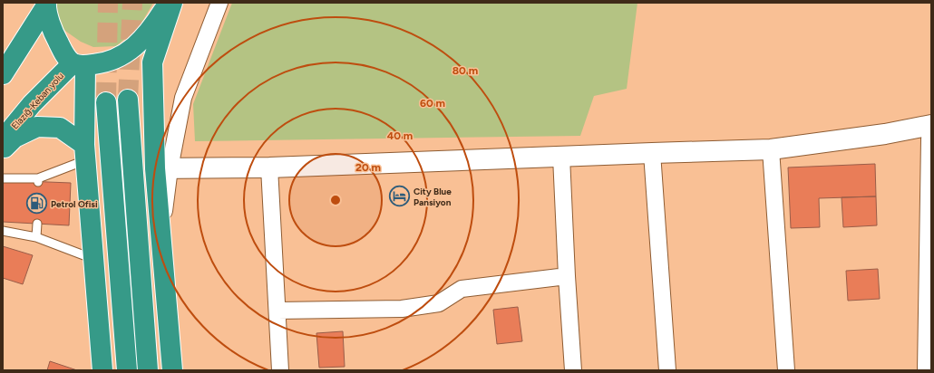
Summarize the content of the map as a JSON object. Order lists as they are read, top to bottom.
{
  "streets": {
    "highway": ["Elazığ-Keban yolu"]
  },
  "places": {
    "hotel": ["City Blue Pansiyon"],
    "fuel station": ["Petrol Ofisi"]
  },
  "rings": [
    "80 m",
    "60 m",
    "40 m",
    "20 m"
  ]
}
